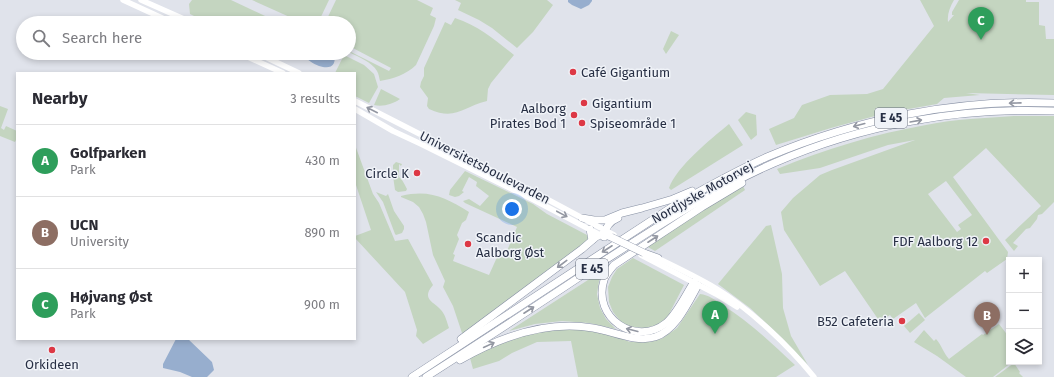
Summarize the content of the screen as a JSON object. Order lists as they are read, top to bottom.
{
  "streets": {
    "highway": ["E 45", "Nordjyske Motorvej"],
    "main road": ["Universitetsboulevarden"]
  },
  "places": [
    "Café Gigantium",
    "Gigantium",
    "Aalborg Pirates Bod 1",
    "Spiseområde 1",
    "Circle K",
    "FDF Aalborg 12",
    "Scandic Aalborg Øst",
    "B52 Cafeteria",
    "Orkideen"
  ],
  "page": {
    "pins": ["C", "A", "B"],
    "search": "Search here",
    "heading": ["Nearby", "3 results"],
    "list": [
      {
        "mark": "A",
        "name": "Golfparken",
        "note": "Park",
        "value": "430 m"
      },
      {
        "mark": "B",
        "name": "UCN",
        "note": "University",
        "value": "890 m"
      },
      {
        "mark": "C",
        "name": "Højvang Øst",
        "note": "Park",
        "value": "900 m"
      }
    ],
    "map_buttons": ["+", "−"]
  }
}
